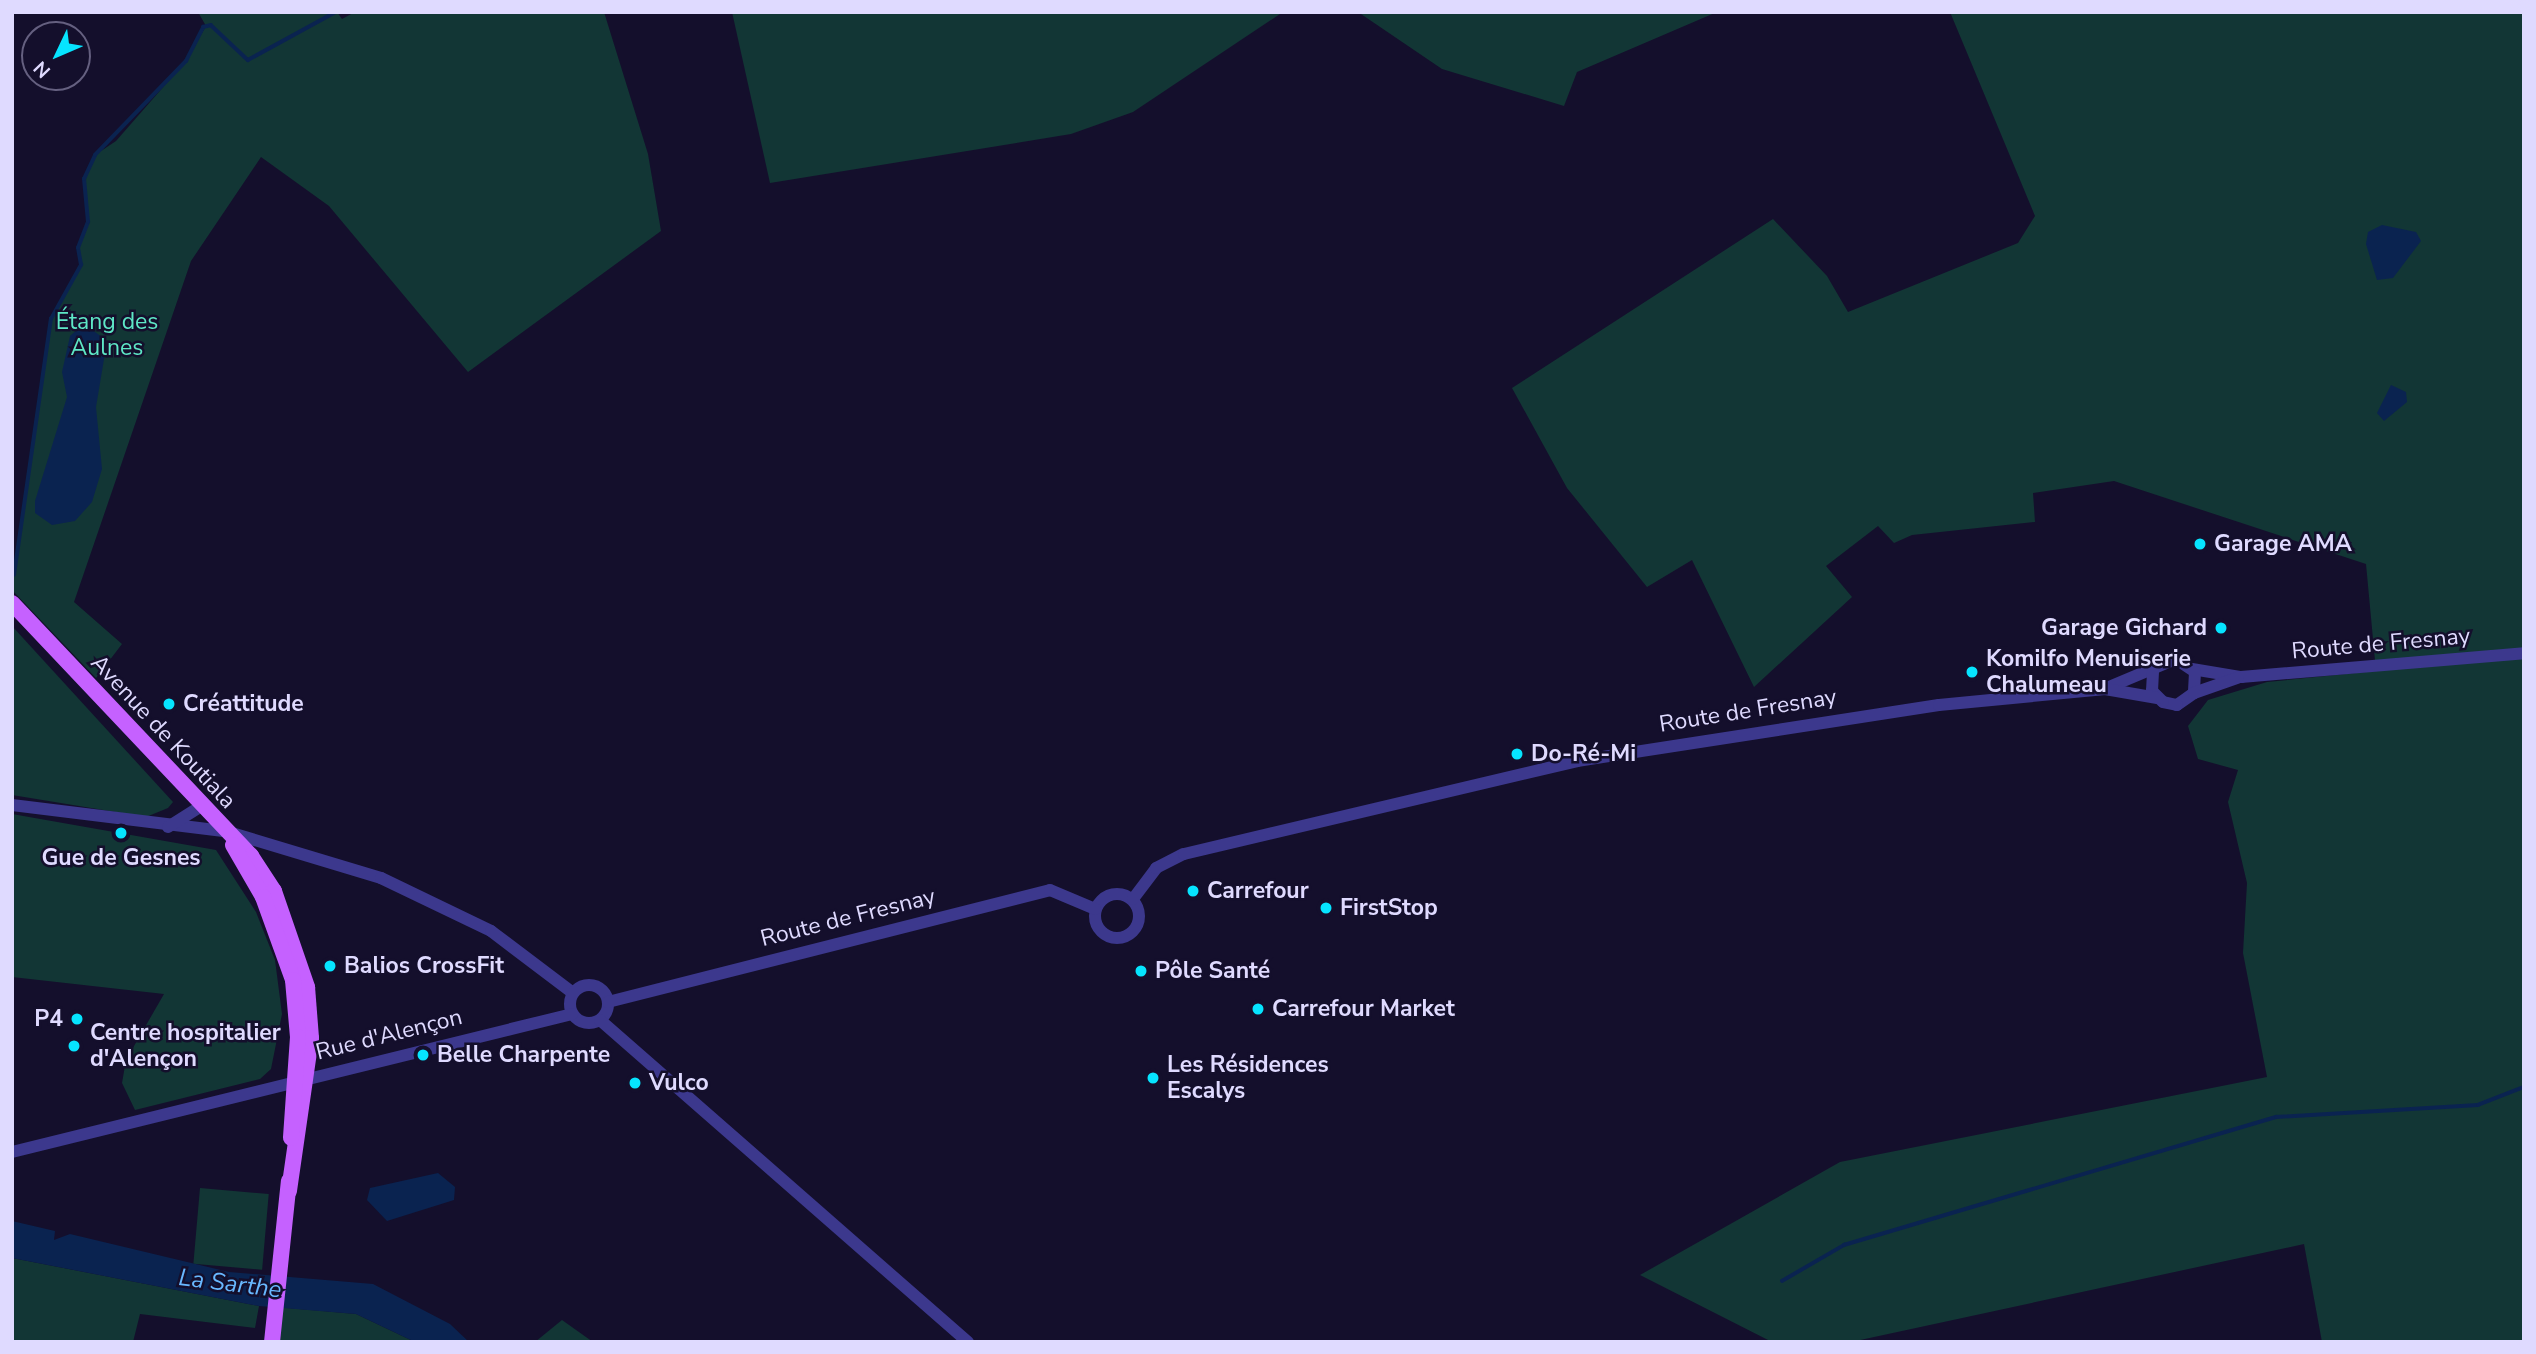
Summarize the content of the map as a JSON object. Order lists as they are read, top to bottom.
{
  "streets": {
    "main road": ["Avenue de Koutiala"],
    "street": ["Route de Fresnay", "Rue d'Alençon"]
  },
  "crossings": [
    ["Route de Fresnay", "Rue d'Alençon"],
    ["Avenue de Koutiala", "Rue d'Alençon"]
  ],
  "water": ["La Sarthe"],
  "parks": ["Étang des Aulnes"],
  "places": [
    "Garage AMA",
    "Garage Gichard",
    "Komilfo Menuiserie Chalumeau",
    "Créattitude",
    "Do-Ré-Mi",
    "Gue de Gesnes",
    "Carrefour",
    "FirstStop",
    "Balios CrossFit",
    "Pôle Santé",
    "Carrefour Market",
    "P4",
    "Centre hospitalier d'Alençon",
    "Belle Charpente",
    "Les Résidences Escalys",
    "Vulco"
  ],
  "north": "bottom left"
}
